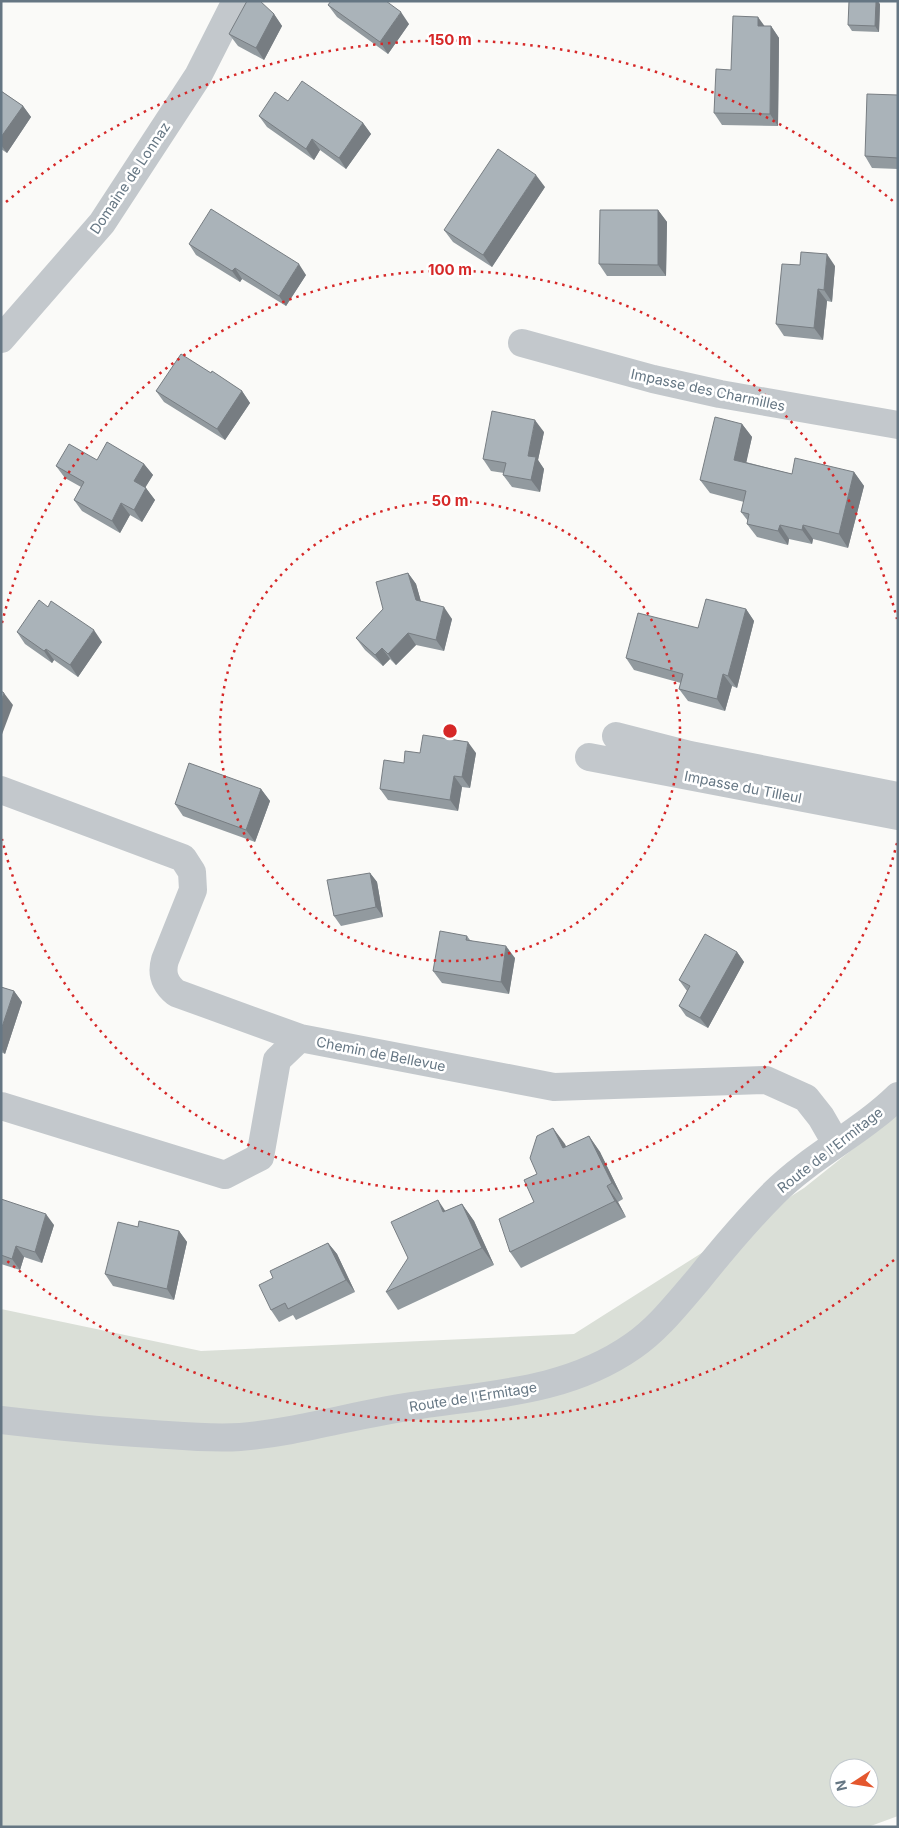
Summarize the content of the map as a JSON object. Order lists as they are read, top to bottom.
{
  "streets": {
    "street": [
      "Domaine de Lonnaz",
      "Impasse des Charmilles",
      "Impasse du Tilleul",
      "Chemin de Bellevue",
      "Route de l'Ermitage"
    ]
  },
  "crossings": [
    ["Chemin de Bellevue", "Route de l'Ermitage"]
  ],
  "north": "left",
  "rings": ["150 m", "100 m", "50 m"]
}
